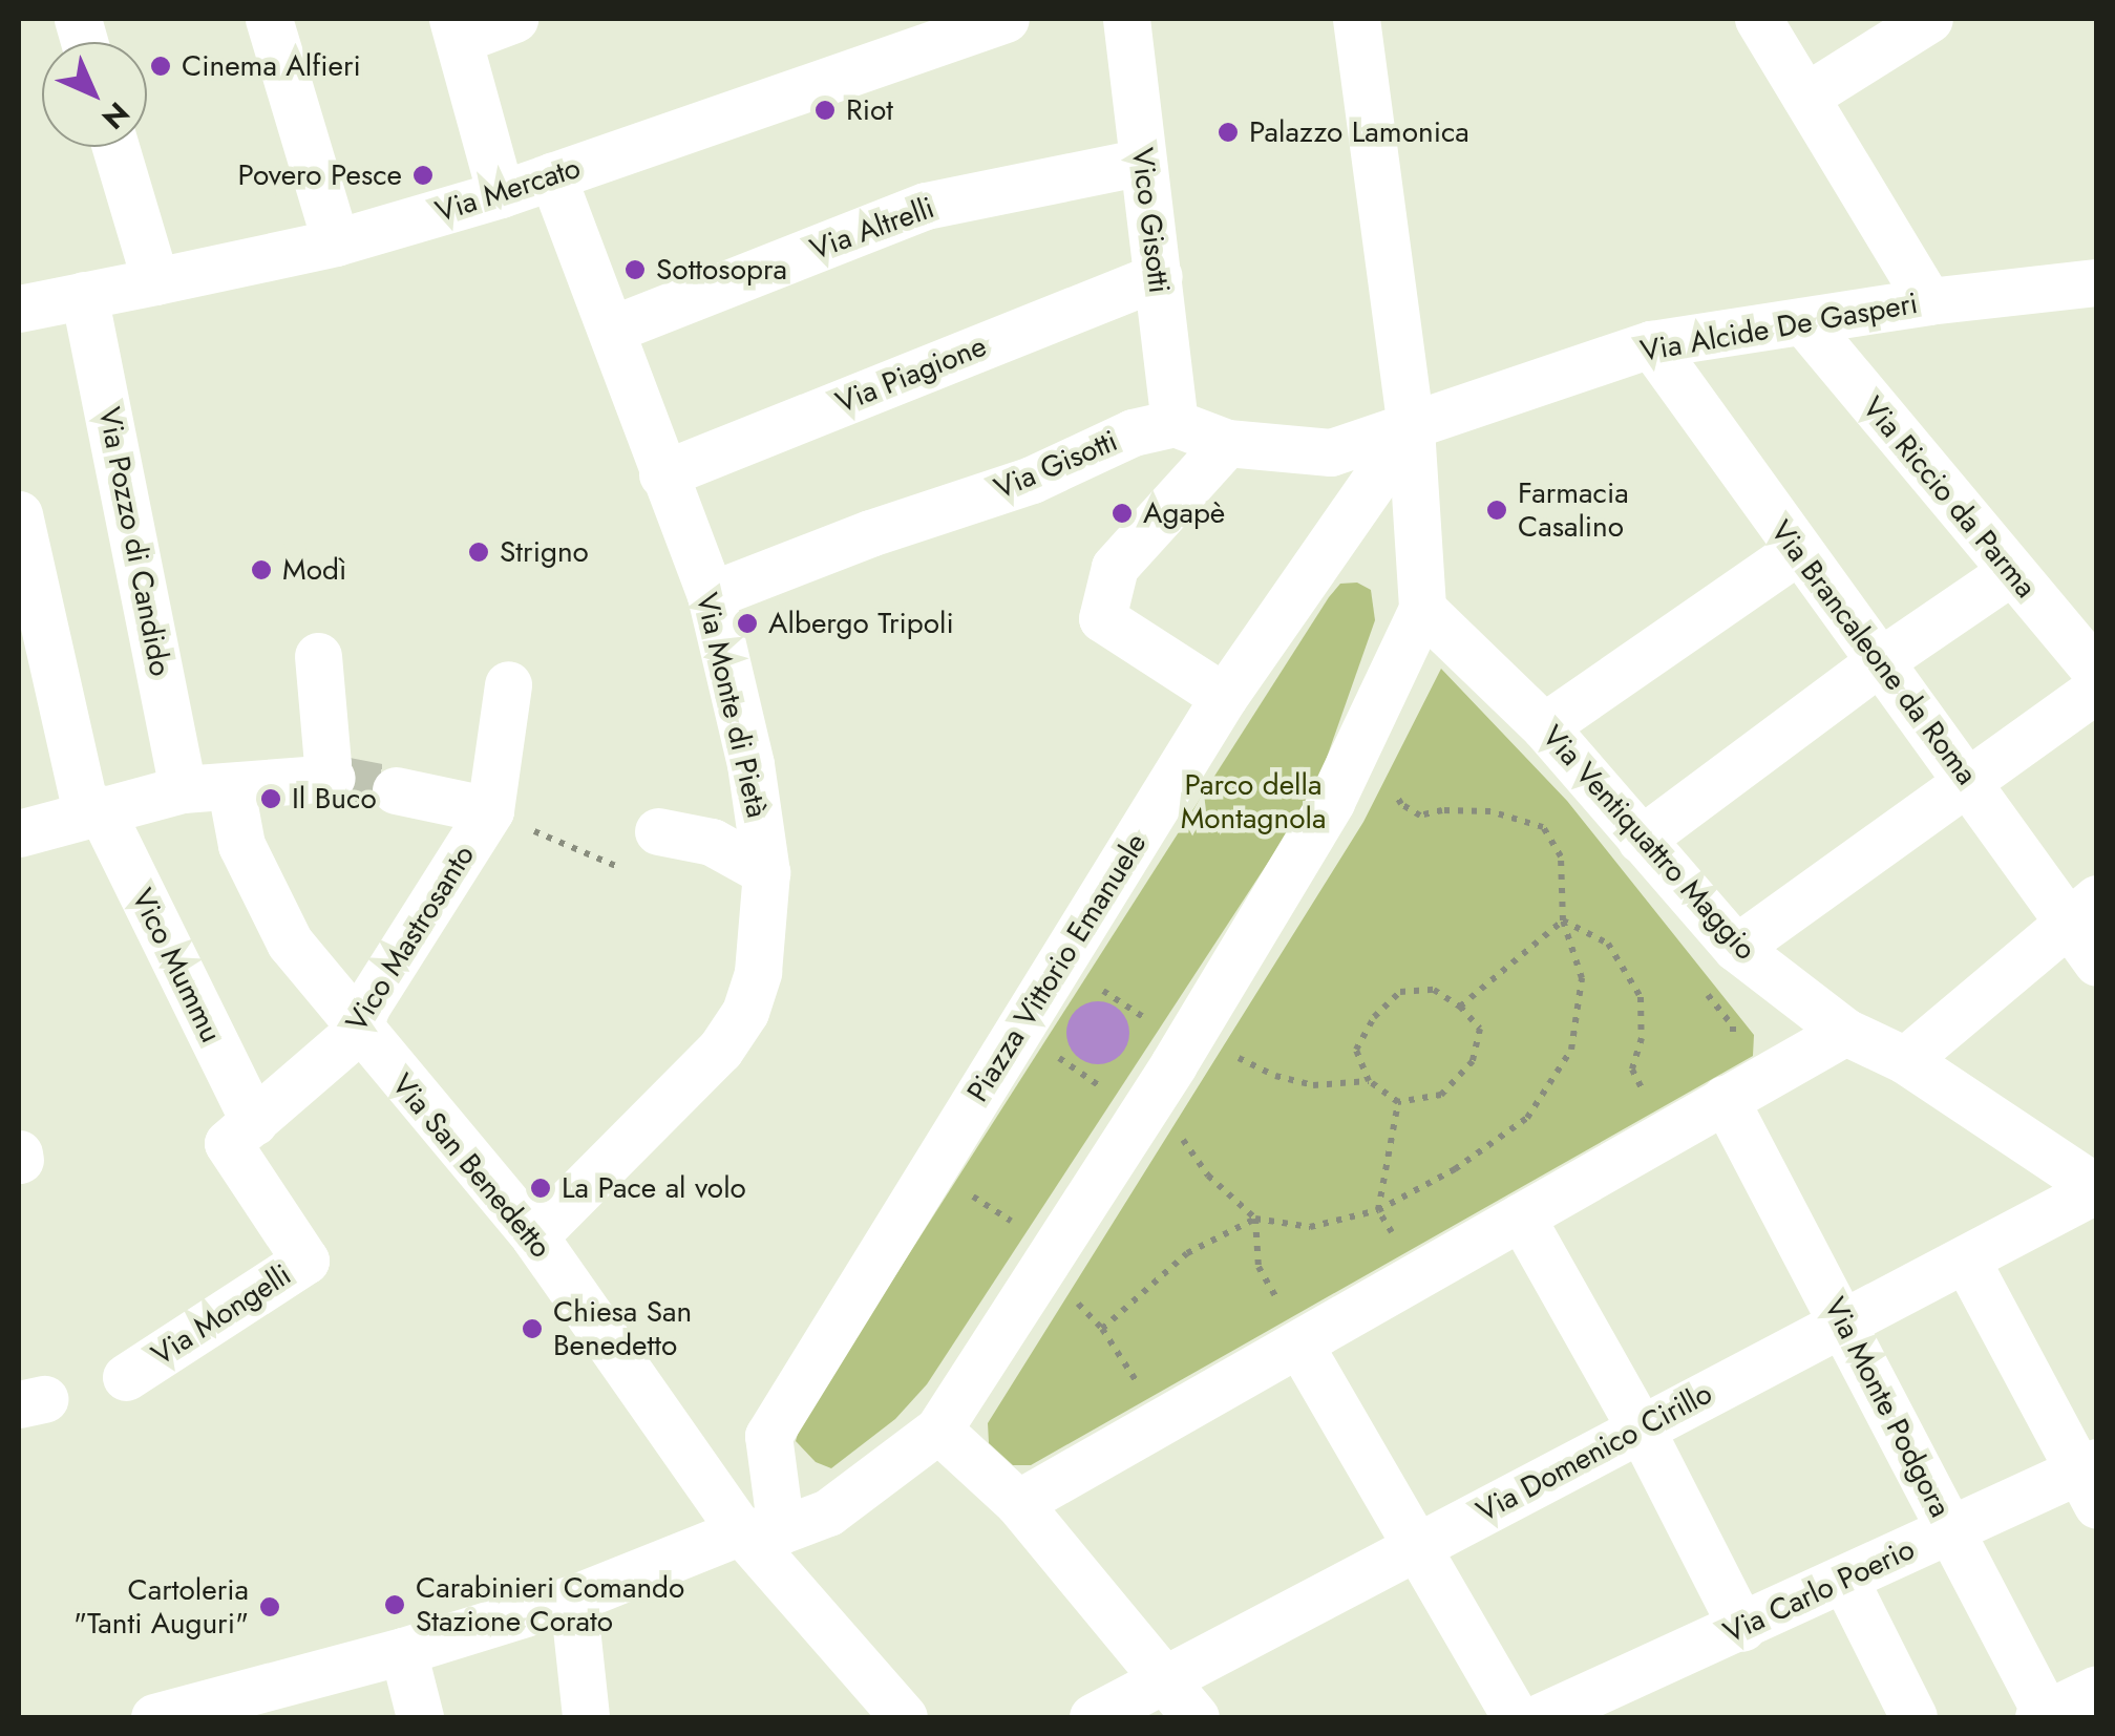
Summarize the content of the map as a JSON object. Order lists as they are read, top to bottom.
{
  "streets": {
    "street": [
      "Via Mercato",
      "Vico Gisotti",
      "Via Altrelli",
      "Via Alcide De Gasperi",
      "Via Piagione",
      "Via Gisotti",
      "Via Riccio da Parma",
      "Via Pozzo di Candido",
      "Via Brancaleone da Roma",
      "Via Monte di Pietà",
      "Via Ventiquattro Maggio",
      "Vico Mastrosanto",
      "Vico Mummu",
      "Piazza Vittorio Emanuele",
      "Via San Benedetto",
      "Via Mongelli",
      "Via Monte Podgora",
      "Via Domenico Cirillo",
      "Via Carlo Poerio"
    ]
  },
  "crossings": [
    ["Via Mercato", "Via Pozzo di Candido"],
    ["Via Mercato", "Via Monte di Pietà"],
    ["Vico Gisotti", "Via Altrelli"],
    ["Vico Gisotti", "Via Piagione"],
    ["Vico Gisotti", "Via Gisotti"],
    ["Via Altrelli", "Via Monte di Pietà"],
    ["Via Alcide De Gasperi", "Via Riccio da Parma"],
    ["Via Alcide De Gasperi", "Via Brancaleone da Roma"],
    ["Via Alcide De Gasperi", "Piazza Vittorio Emanuele"],
    ["Via Piagione", "Via Monte di Pietà"],
    ["Via Gisotti", "Via Monte di Pietà"],
    ["Via Monte di Pietà", "Via San Benedetto"],
    ["Via Ventiquattro Maggio", "Via Domenico Cirillo"],
    ["Vico Mastrosanto", "Vico Mummu"],
    ["Vico Mastrosanto", "Via San Benedetto"],
    ["Vico Mastrosanto", "Via Mongelli"],
    ["Vico Mummu", "Via Mongelli"],
    ["Piazza Vittorio Emanuele", "Via San Benedetto"],
    ["Via Monte Podgora", "Via Domenico Cirillo"],
    ["Via Monte Podgora", "Via Carlo Poerio"]
  ],
  "parks": ["Parco della Montagnola"],
  "places": [
    "Cinema Alfieri",
    "Riot",
    "Palazzo Lamonica",
    "Povero Pesce",
    "Sottosopra",
    "Farmacia Casalino",
    "Agapè",
    "Strigno",
    "Modì",
    "Albergo Tripoli",
    "Il Buco",
    "La Pace al volo",
    "Chiesa San Benedetto",
    "Carabinieri Comando Stazione Corato",
    "Cartoleria \"Tanti Auguri\""
  ],
  "north": "bottom right"
}
